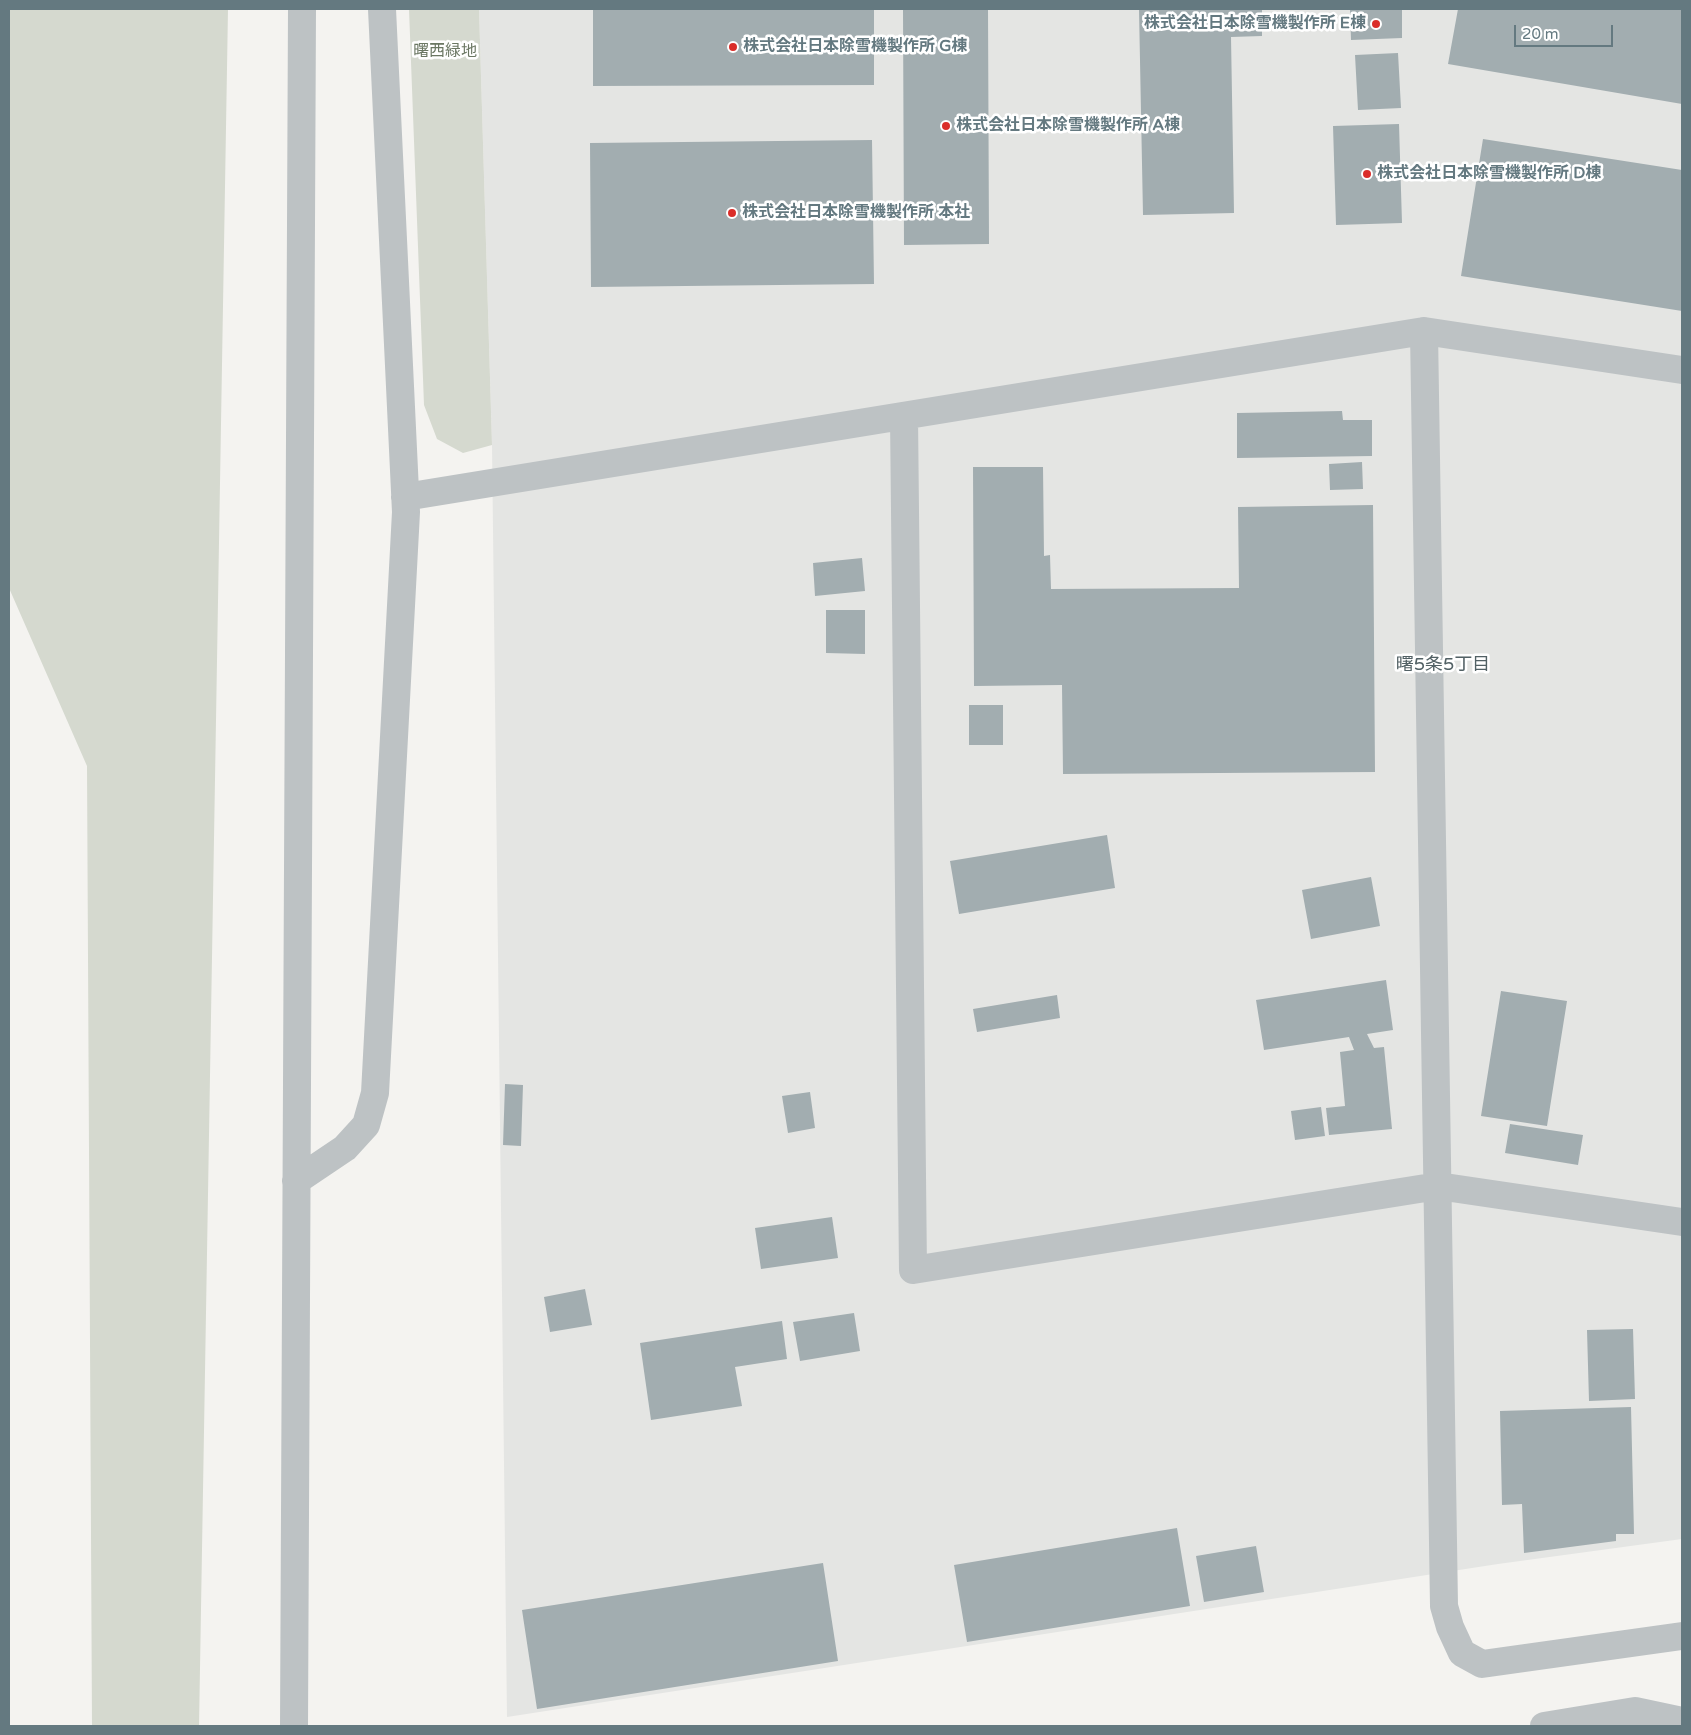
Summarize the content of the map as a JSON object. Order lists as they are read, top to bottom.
{
  "districts": ["曙5条5丁目"],
  "parks": ["曙西緑地"],
  "places": [
    "株式会社日本除雪機製作所 E棟",
    "株式会社日本除雪機製作所 G棟",
    "株式会社日本除雪機製作所 A棟",
    "株式会社日本除雪機製作所 D棟",
    "株式会社日本除雪機製作所 本社"
  ],
  "scale_bar": "20 m"
}
